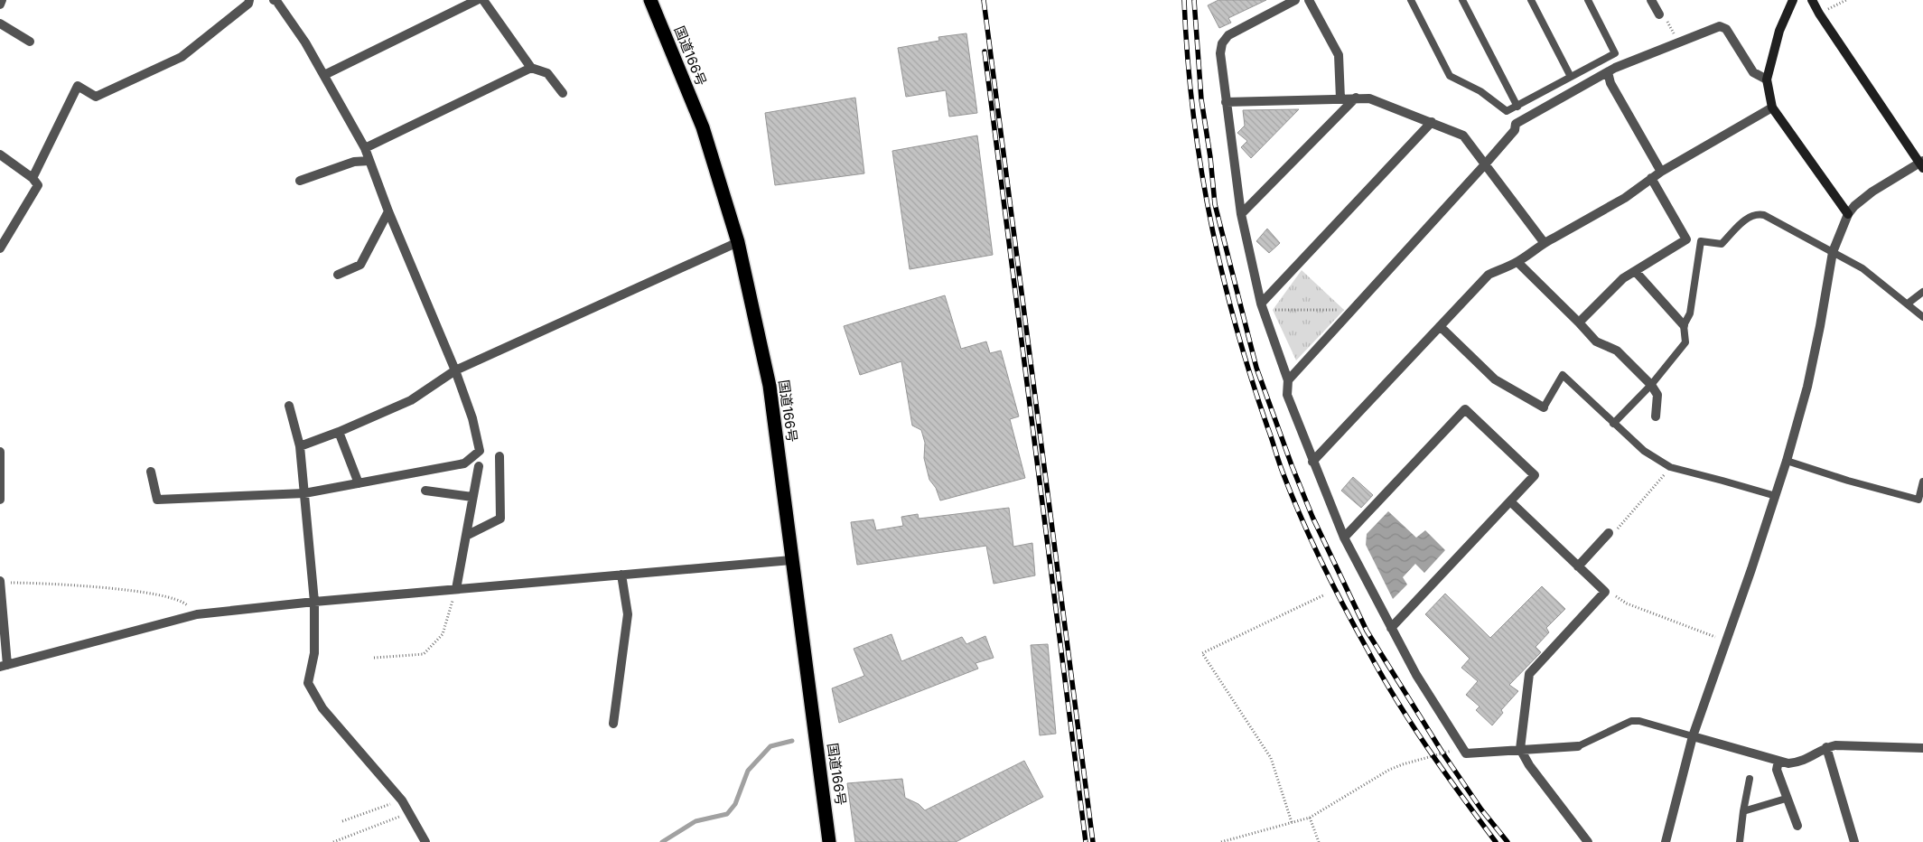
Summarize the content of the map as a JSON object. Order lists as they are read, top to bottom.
{
  "streets": {
    "highway": ["国道166号"]
  }
}
